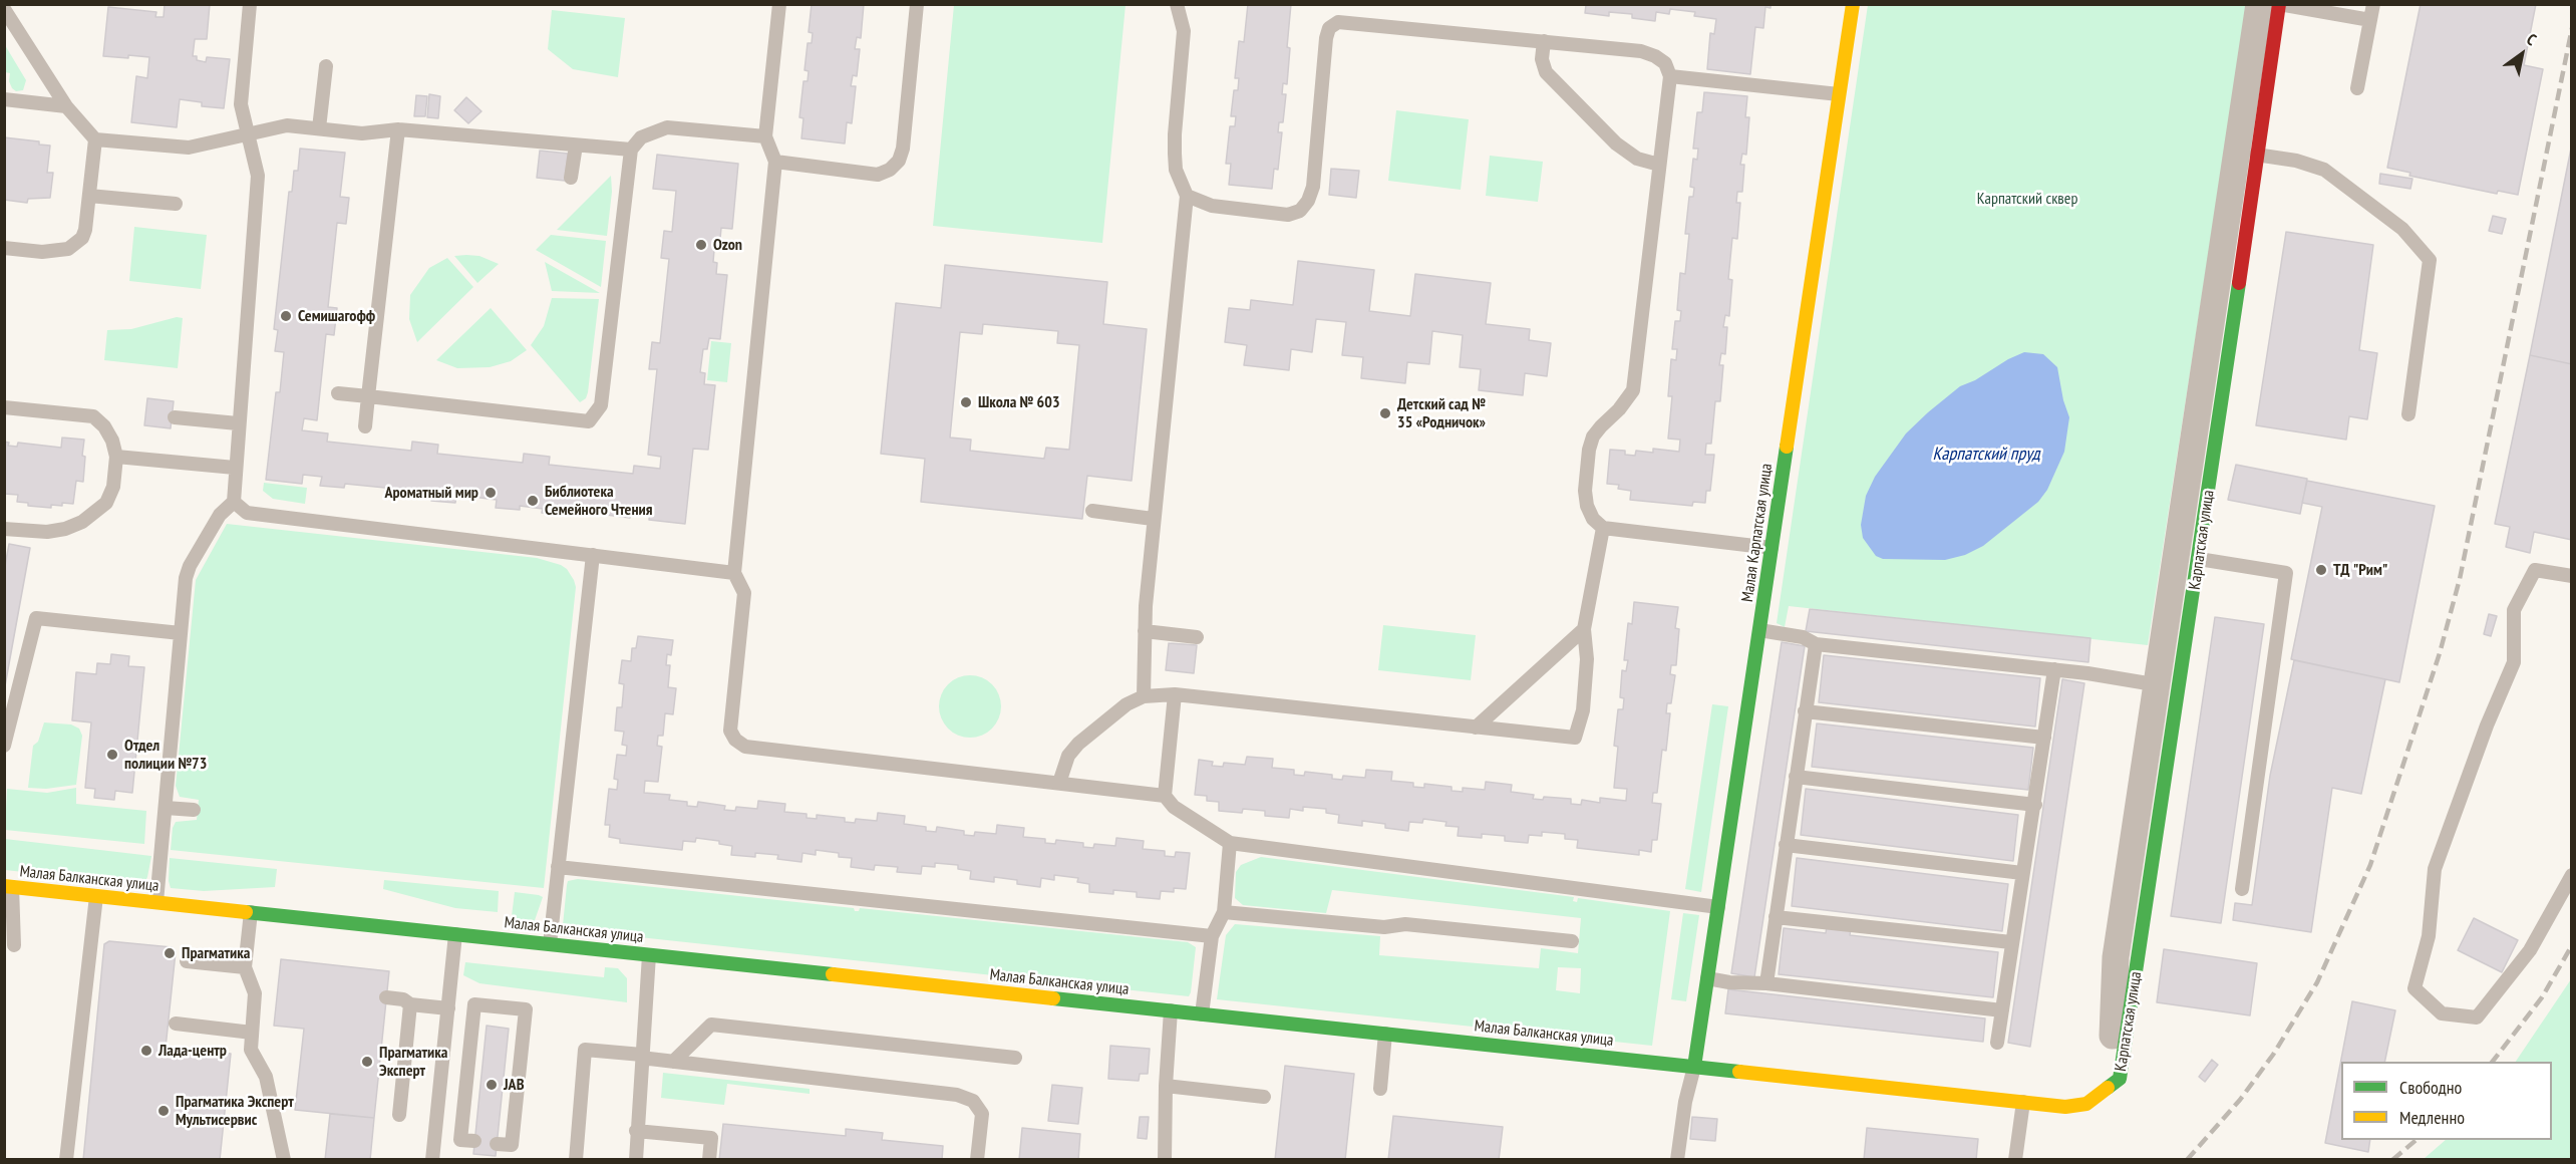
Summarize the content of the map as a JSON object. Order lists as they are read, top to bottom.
{
  "streets": {
    "street": ["Малая Карпатская улица", "Карпатская улица", "Малая Балканская улица"]
  },
  "crossings": [
    ["Малая Карпатская улица", "Малая Балканская улица"],
    ["Карпатская улица", "Малая Балканская улица"]
  ],
  "water": ["Карпатский пруд"],
  "parks": ["Карпатский сквер"],
  "places": [
    "Ozon",
    "Семишагофф",
    "Школа № 603",
    "Детский сад № 35 «Родничок»",
    "Ароматный мир",
    "Библиотека Семейного Чтения",
    "ТД \"Рим\"",
    "Отдел полиции №73",
    "Прагматика",
    "Лада-центр",
    "Прагматика Эксперт",
    "JAB",
    "Прагматика Эксперт Мультисервис"
  ],
  "legend": ["Свободно", "Медленно"],
  "north": "top right"
}
